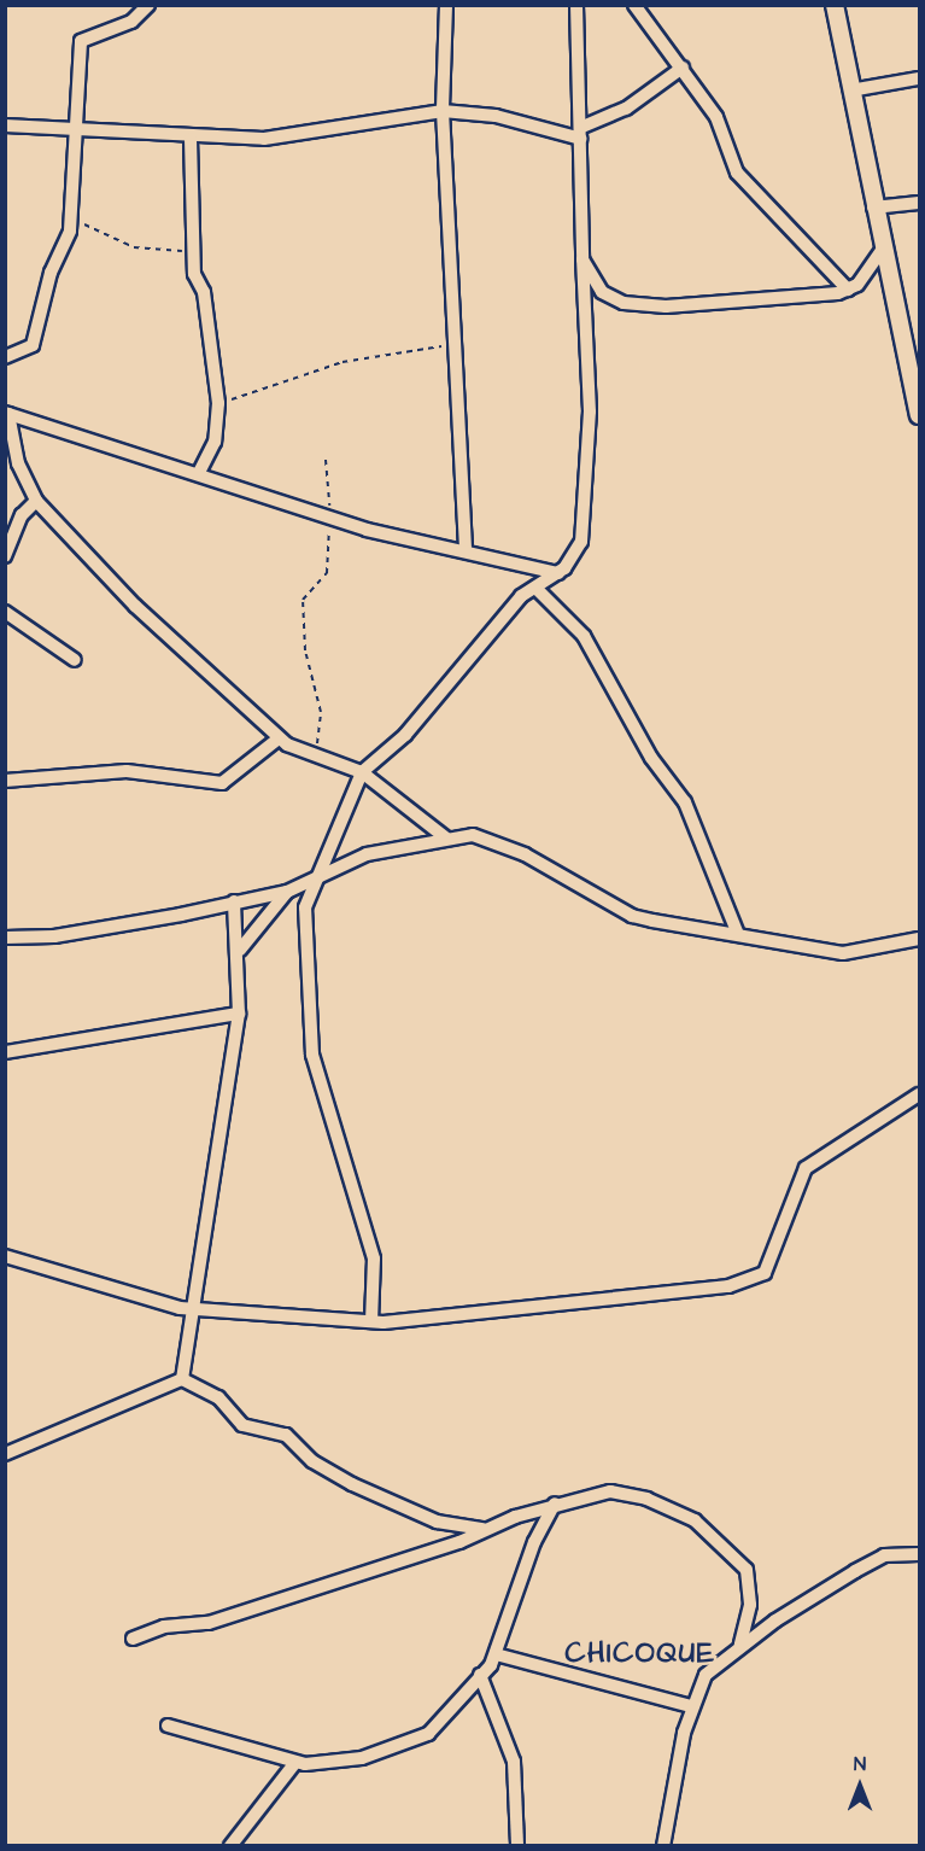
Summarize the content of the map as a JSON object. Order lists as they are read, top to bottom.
{
  "districts": ["CHICOQUE"],
  "north": "top"
}
